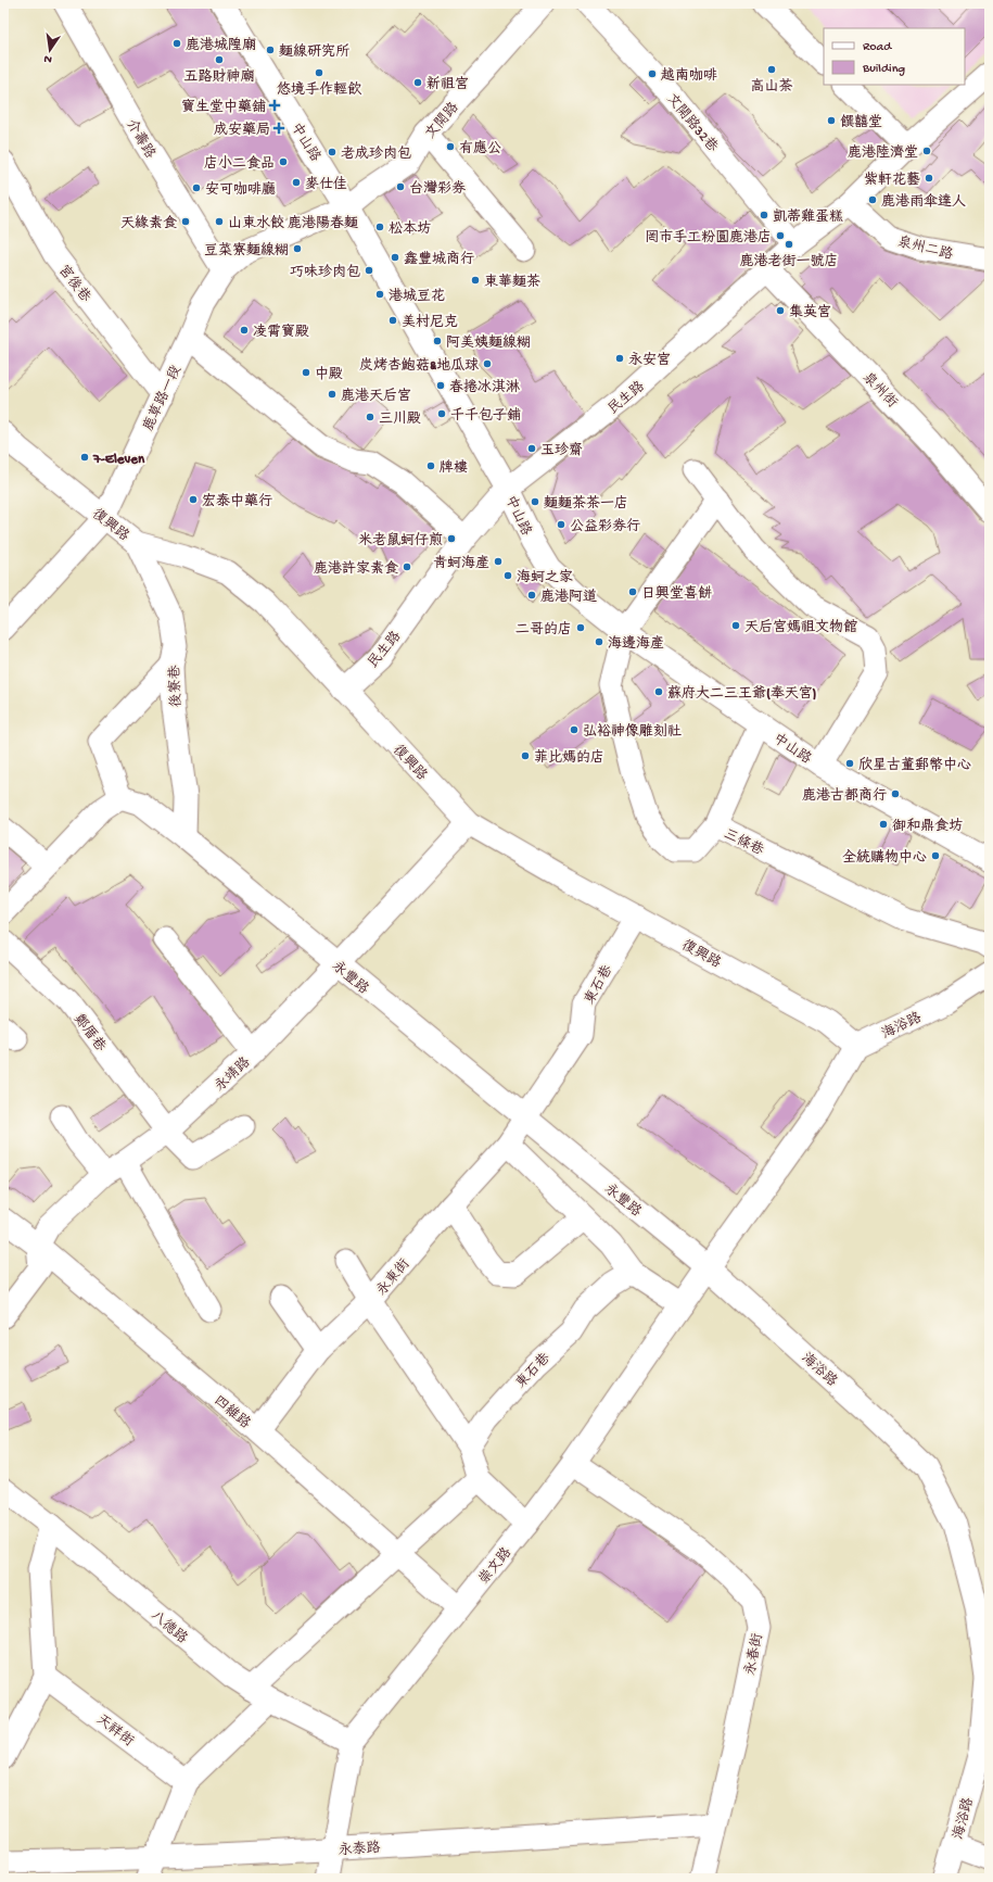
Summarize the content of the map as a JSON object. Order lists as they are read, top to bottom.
{
  "streets": {
    "street": [
      "文開路",
      "文開路32巷",
      "介壽路",
      "中山路",
      "泉州二路",
      "宮後巷",
      "泉州街",
      "民生路",
      "鹿草路一段",
      "復興路",
      "後寮巷",
      "三條巷",
      "永豐路",
      "東石巷",
      "海浴路",
      "鄭厝巷",
      "永靖路",
      "永東街",
      "四維路",
      "崇文路",
      "八德路",
      "永春街",
      "天祥街",
      "永泰路"
    ]
  },
  "crossings": [
    ["文開路", "中山路"],
    ["文開路", "鹿草路一段"],
    ["文開路32巷", "民生路"],
    ["介壽路", "鹿草路一段"],
    ["中山路", "民生路"],
    ["中山路", "鹿草路一段"],
    ["中山路", "三條巷"],
    ["泉州二路", "民生路"],
    ["宮後巷", "鹿草路一段"],
    ["泉州街", "民生路"],
    ["民生路", "復興路"],
    ["鹿草路一段", "復興路"],
    ["復興路", "後寮巷"],
    ["復興路", "東石巷"],
    ["復興路", "海浴路"],
    ["復興路", "永靖路"],
    ["後寮巷", "永豐路"],
    ["永豐路", "東石巷"],
    ["永豐路", "海浴路"],
    ["永豐路", "永靖路"],
    ["永豐路", "永東街"],
    ["永豐路", "崇文路"],
    ["東石巷", "永東街"],
    ["海浴路", "崇文路"],
    ["鄭厝巷", "永靖路"],
    ["永靖路", "四維路"],
    ["永東街", "四維路"],
    ["四維路", "崇文路"],
    ["崇文路", "八德路"],
    ["崇文路", "永春街"],
    ["崇文路", "永泰路"],
    ["永春街", "永泰路"]
  ],
  "places": {
    "other": [
      "鹿港城隍廟",
      "麵線研究所",
      "五路財神廟",
      "高山茶",
      "悠境手作輕飲",
      "越南咖啡",
      "新祖宮",
      "饌囍堂",
      "有應公",
      "鹿港陸濟堂",
      "老成珍肉包",
      "店小二食品",
      "紫軒花藝",
      "麥仕佳",
      "台灣彩券",
      "安可咖啡廳",
      "鹿港雨傘達人",
      "凱蒂雞蛋糕",
      "天緣素食",
      "山東水餃 鹿港陽春麵",
      "松本坊",
      "罔市手工粉圓鹿港店",
      "鹿港老街一號店",
      "豆菜寮麵線糊",
      "鑫豐城商行",
      "巧味珍肉包",
      "東華麵茶",
      "港城豆花",
      "集英宮",
      "美村尼克",
      "凌霄寶殿",
      "阿美姨麵線糊",
      "永安宮",
      "炭烤杏鮑菇&地瓜球",
      "中殿",
      "春捲冰淇淋",
      "鹿港天后宮",
      "千千包子鋪",
      "三川殿",
      "玉珍齋",
      "7-Eleven",
      "牌樓",
      "宏泰中藥行",
      "麵麵茶茶一店",
      "公益彩券行",
      "米老鼠蚵仔煎",
      "青蚵海產",
      "鹿港許家素食",
      "海蚵之家",
      "日興堂喜餅",
      "鹿港阿道",
      "天后宮媽祖文物館",
      "二哥的店",
      "海邊海產",
      "蘇府大二三王爺(奉天宮)",
      "弘裕神像雕刻社",
      "菲比媽的店",
      "欣星古董郵幣中心",
      "鹿港古都商行",
      "御和鼎食坊",
      "全統購物中心"
    ],
    "health": ["寶生堂中藥舖", "成安藥局"]
  },
  "legend": ["Road", "Building"],
  "north": "bottom"
}
